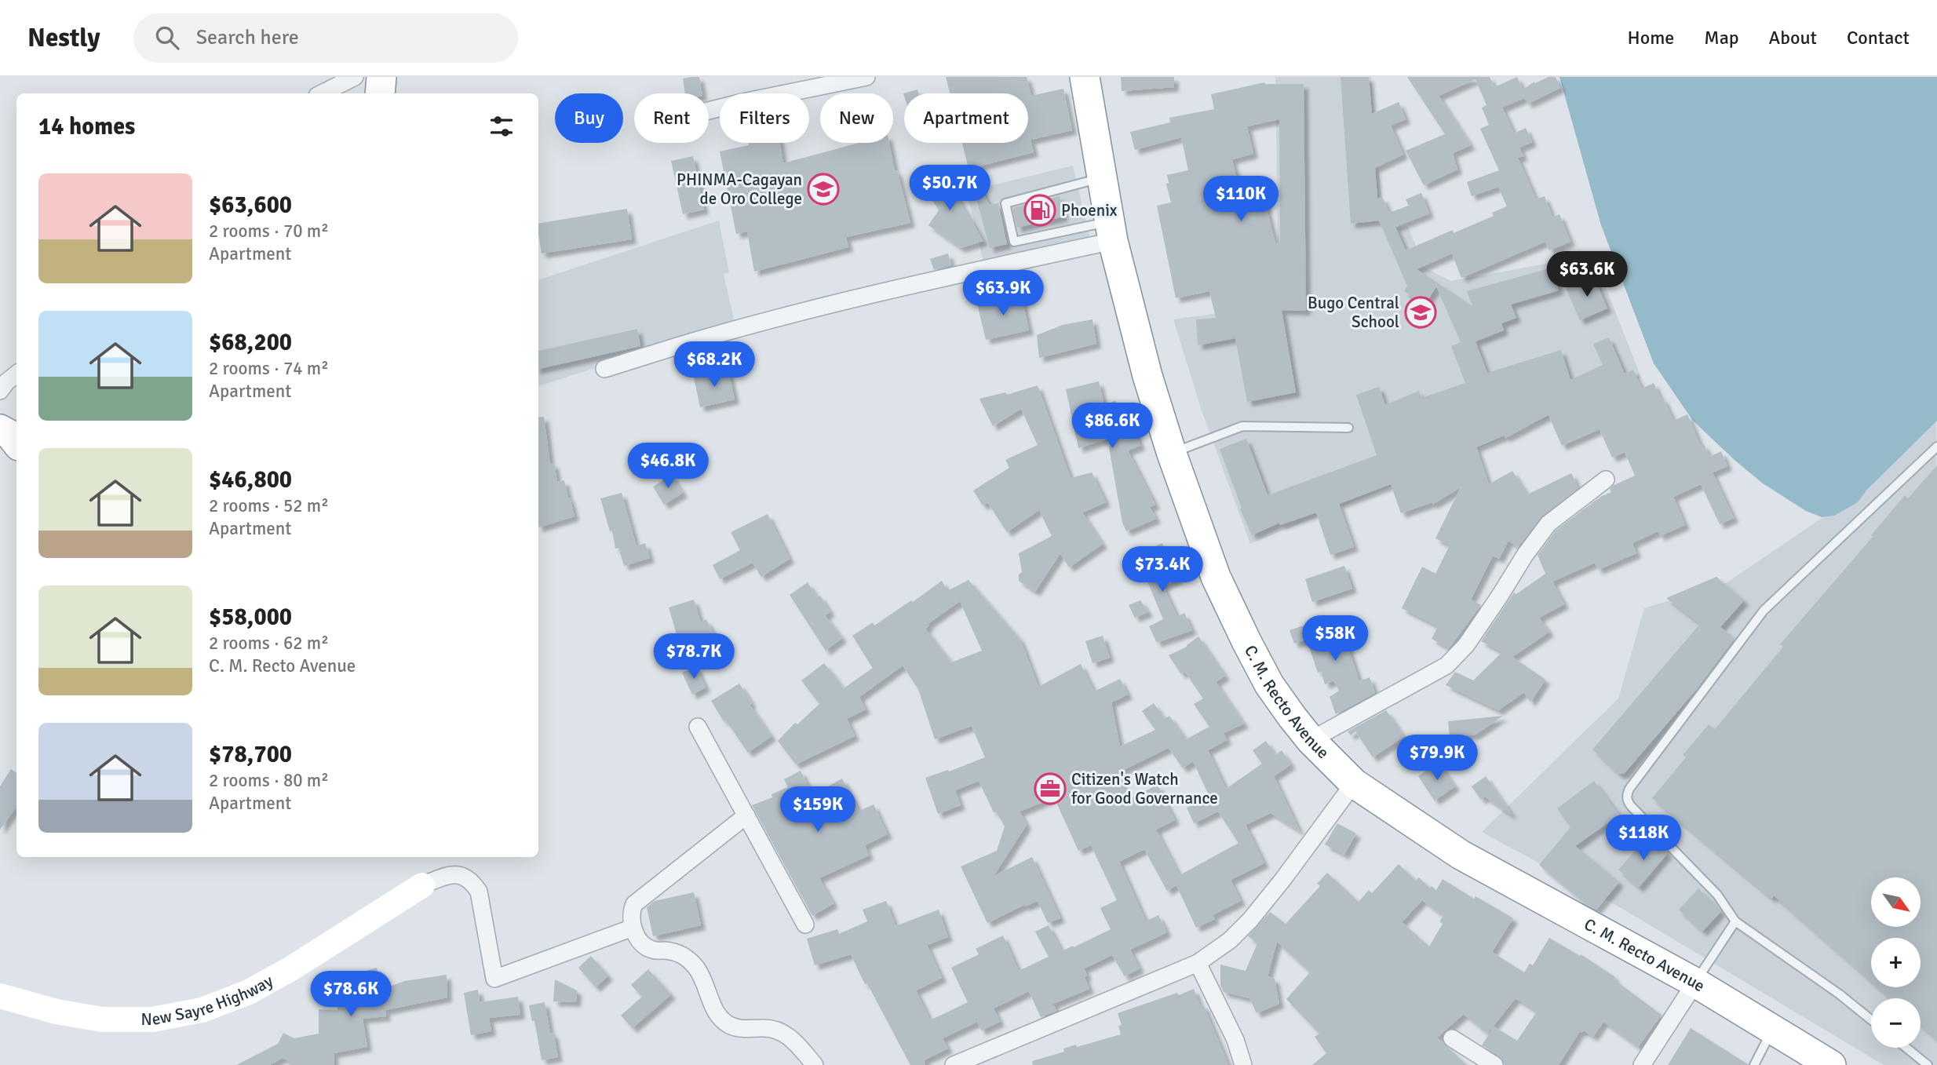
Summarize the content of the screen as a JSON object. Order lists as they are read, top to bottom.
{
  "streets": {
    "highway": ["C. M. Recto Avenue"],
    "main road": ["New Sayre Highway"]
  },
  "places": {
    "school or university": ["PHINMA-Cagayan de Oro College", "Bugo Central School"],
    "fuel station": ["Phoenix"],
    "office": ["Citizen's Watch for Good Governance"]
  },
  "north": "bottom right",
  "page": {
    "header": "Nestly",
    "search": "Search here",
    "nav": [
      "Home",
      "Map",
      "About",
      "Contact"
    ],
    "chip": [
      "Buy",
      "Rent",
      "Filters",
      "New",
      "Apartment"
    ],
    "heading": "14 homes",
    "list": [
      {
        "name": "$63,600",
        "note": "2 rooms · 70 m² · Apartment"
      },
      {
        "name": "$68,200",
        "note": "2 rooms · 74 m² · Apartment"
      },
      {
        "name": "$46,800",
        "note": "2 rooms · 52 m² · Apartment"
      },
      {
        "name": "$58,000",
        "note": "2 rooms · 62 m² · C. M. Recto Avenue"
      },
      {
        "name": "$78,700",
        "note": "2 rooms · 80 m² · Apartment"
      }
    ],
    "price": [
      "$50.7K",
      "$110K",
      "$63.6K",
      "$63.9K",
      "$68.2K",
      "$86.6K",
      "$46.8K",
      "$73.4K",
      "$58K",
      "$78.7K",
      "$79.9K",
      "$159K",
      "$118K",
      "$78.6K"
    ],
    "map_buttons": ["+", "−"]
  }
}
